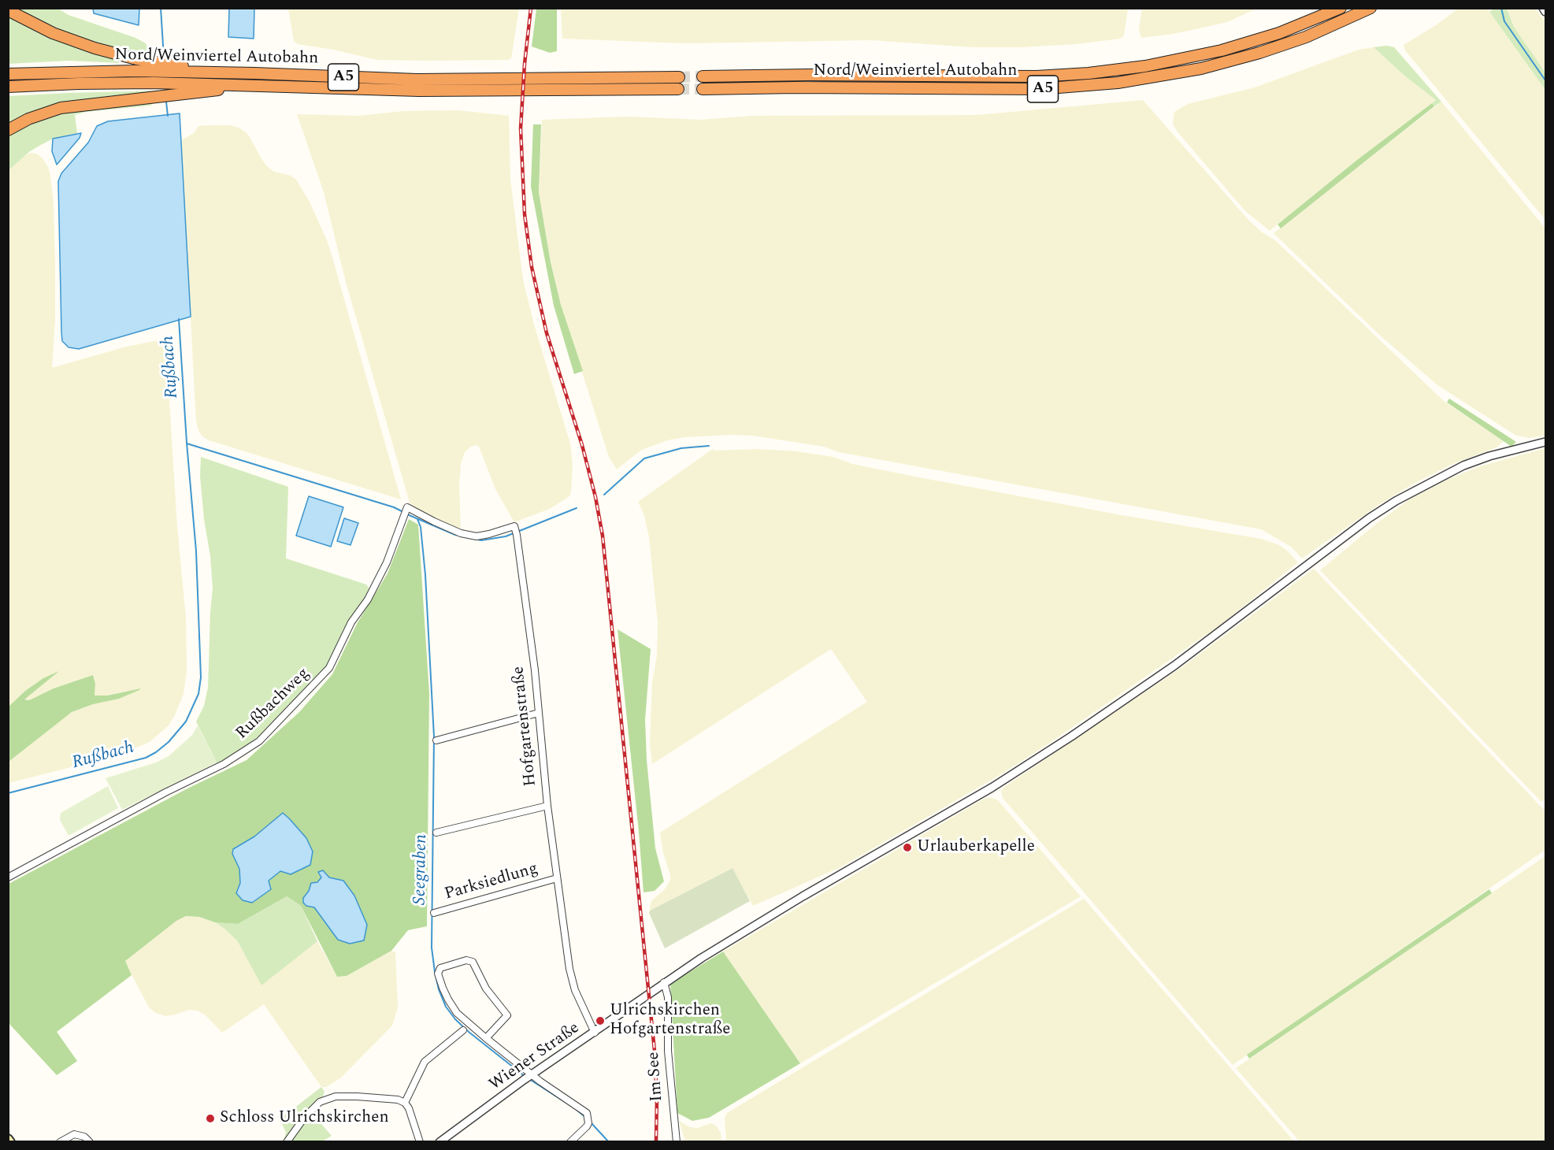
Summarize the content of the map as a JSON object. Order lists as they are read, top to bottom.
{
  "streets": {
    "highway": ["Nord/Weinviertel Autobahn", "A5"],
    "street": [
      "Rußbachweg",
      "Hofgartenstraße",
      "Parksiedlung",
      "Wiener Straße",
      "Im See"
    ]
  },
  "crossings": [
    ["Rußbachweg", "Hofgartenstraße"],
    ["Hofgartenstraße", "Parksiedlung"],
    ["Hofgartenstraße", "Wiener Straße"],
    ["Wiener Straße", "Im See"]
  ],
  "water": ["Rußbach", "Seegraben"],
  "places": ["Urlauberkapelle", "Ulrichskirchen Hofgartenstraße", "Schloss Ulrichskirchen"]
}
